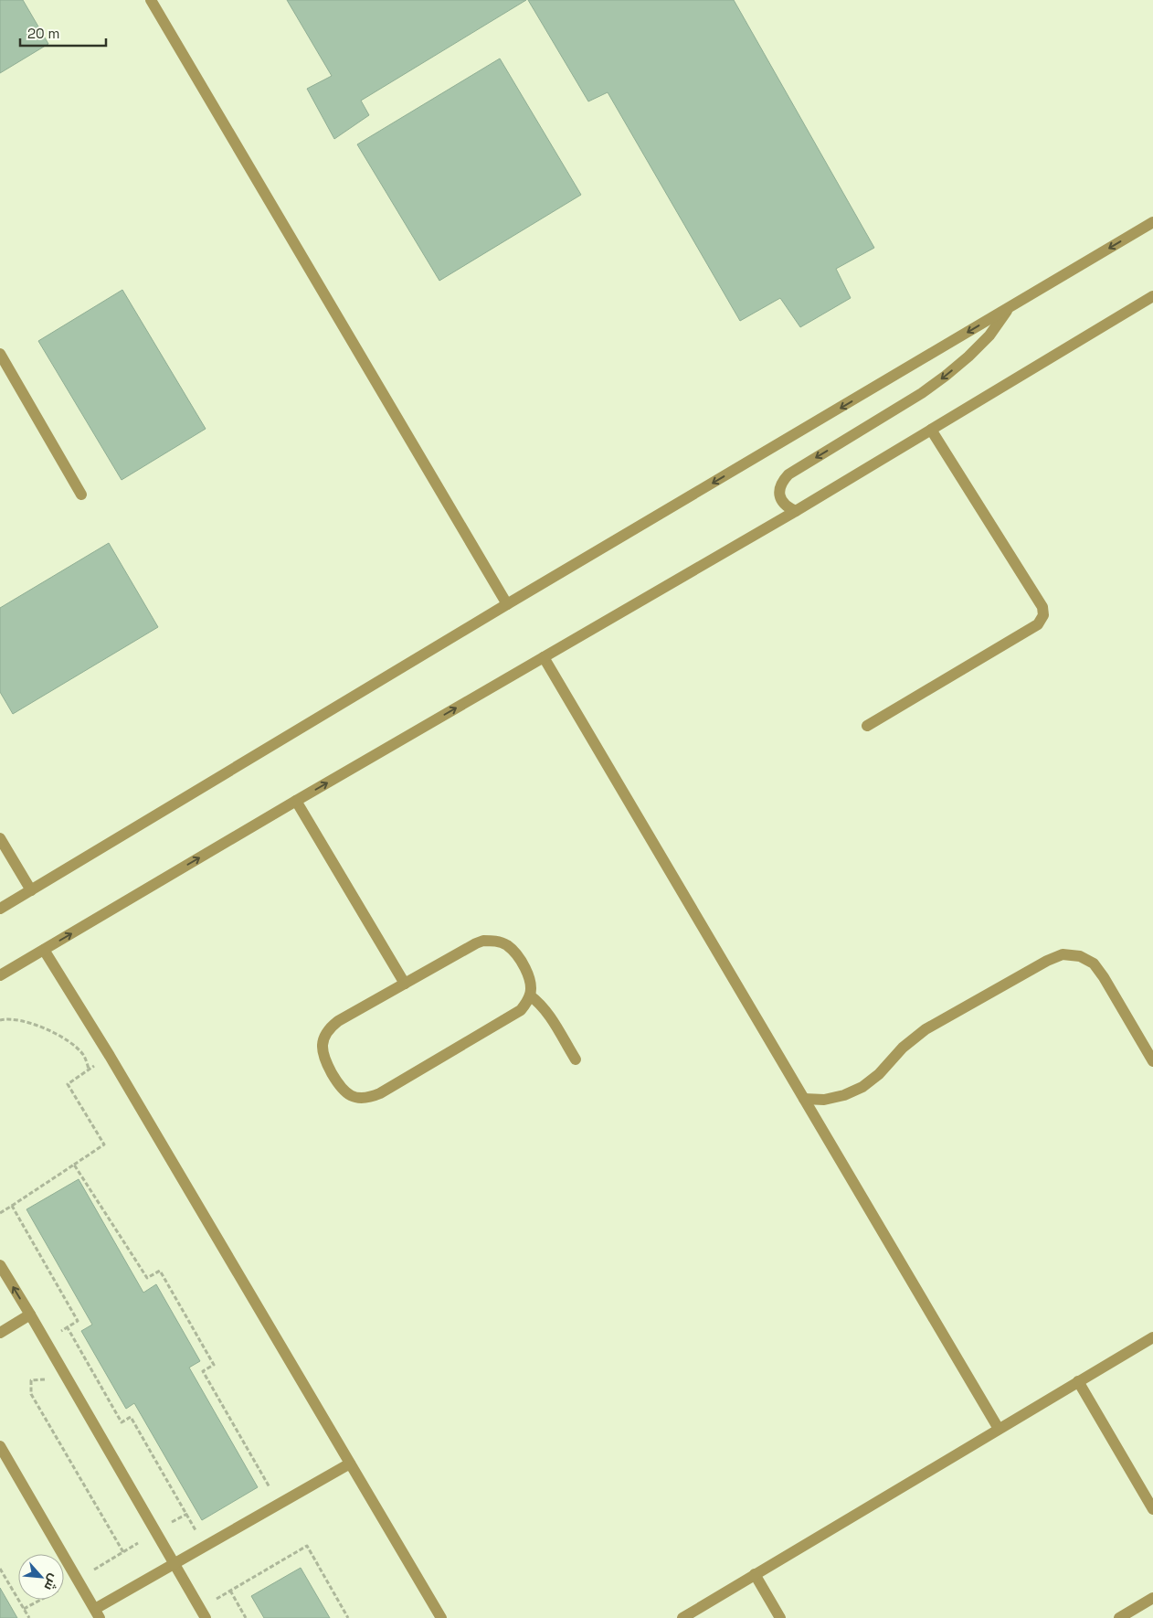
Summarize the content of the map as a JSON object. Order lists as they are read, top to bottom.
{
  "scale_bar": "20 m",
  "north": "bottom right"
}
